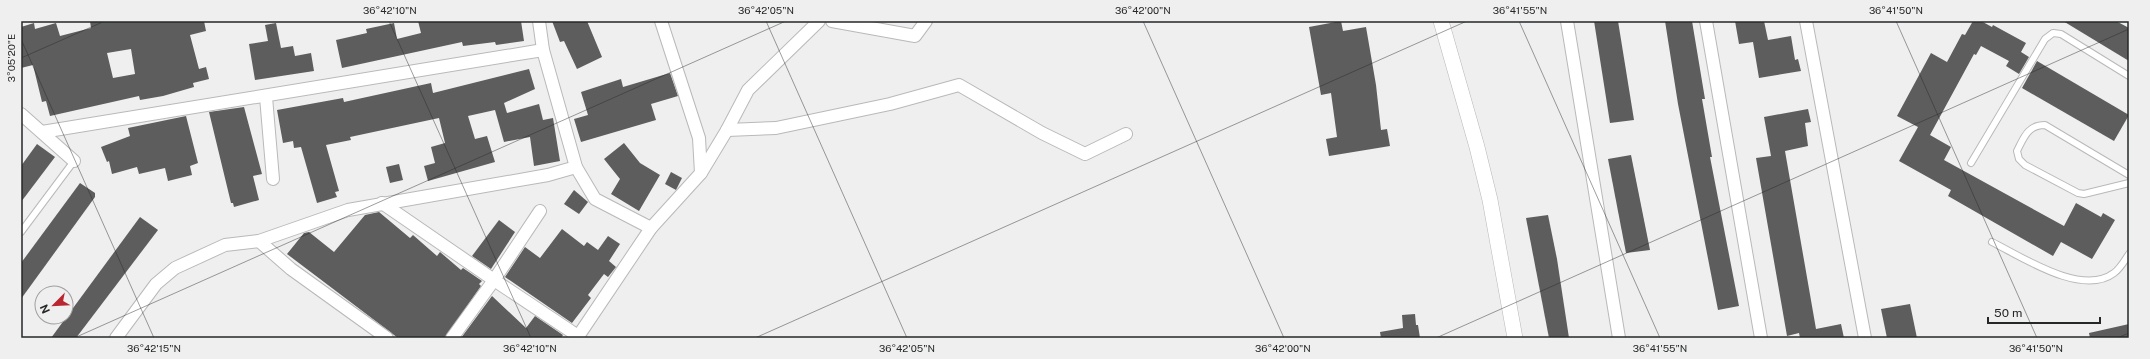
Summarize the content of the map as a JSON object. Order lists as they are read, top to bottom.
{
  "scale_bar": "50 m",
  "north": "bottom left",
  "coordinates": [
    "36°42'10\"N",
    "36°42'05\"N",
    "36°42'00\"N",
    "36°41'55\"N",
    "36°41'50\"N",
    "3°05'20\"E",
    "36°42'15\"N"
  ]
}
